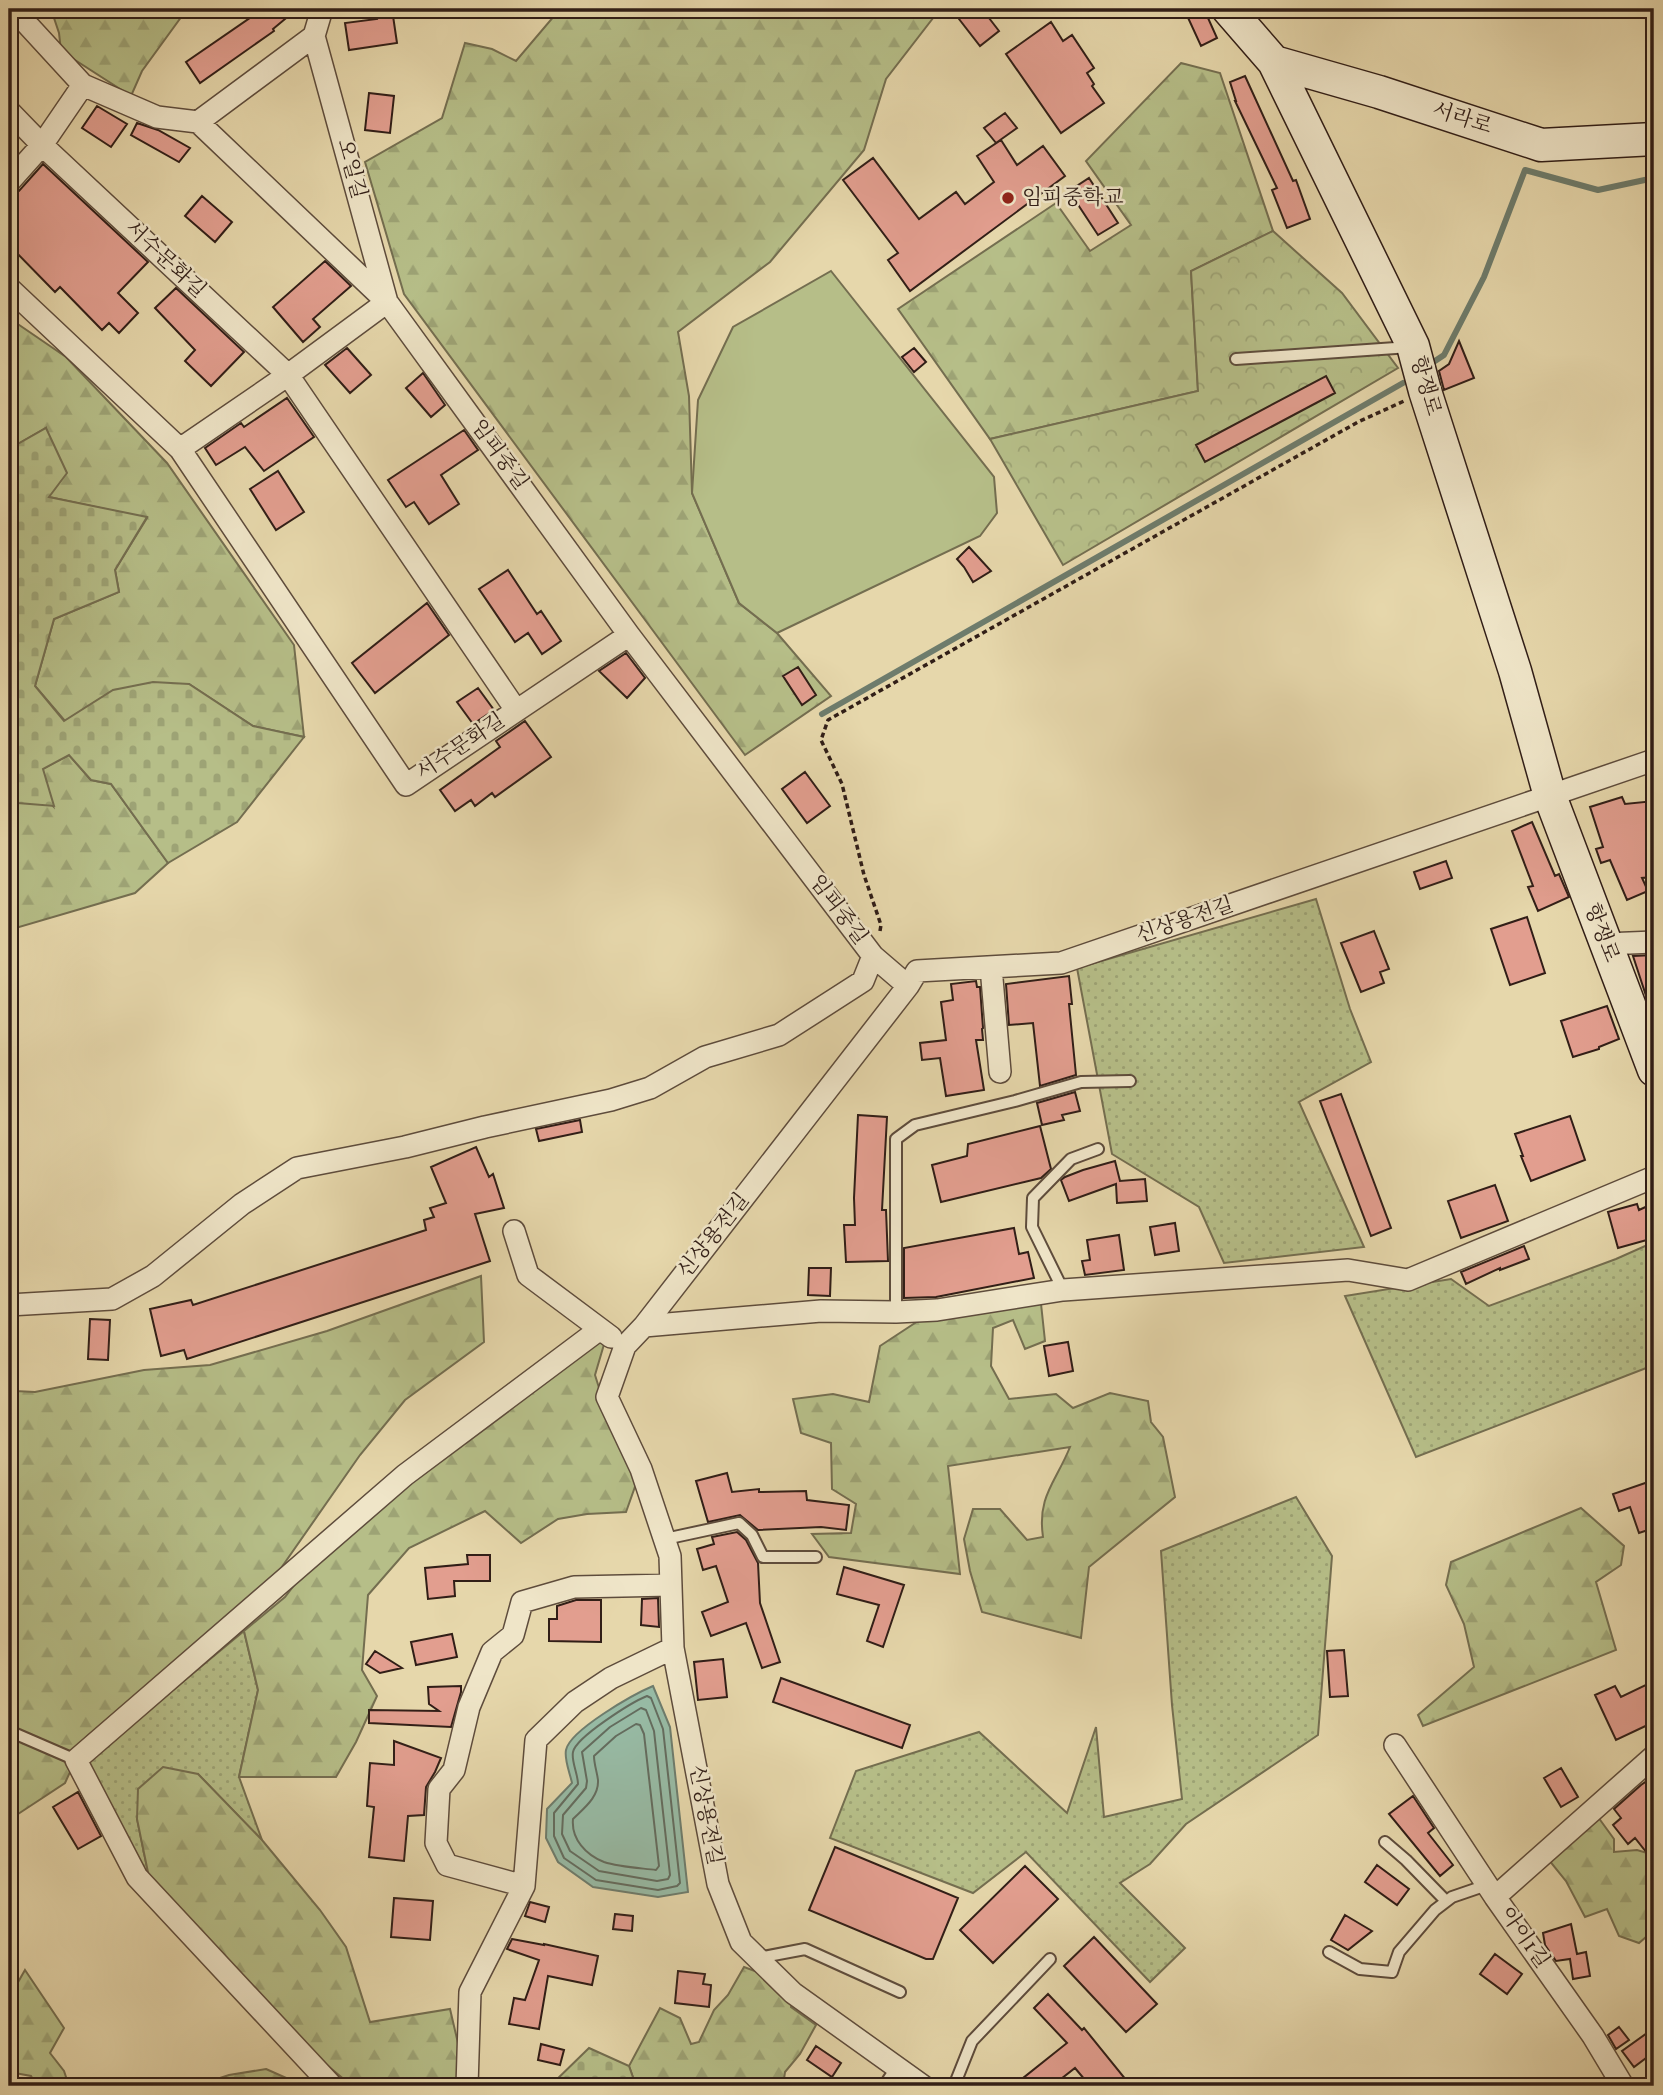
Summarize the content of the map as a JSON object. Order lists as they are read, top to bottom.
{
  "streets": {
    "street": [
      "서라로",
      "오일길",
      "서수문화길",
      "항쟁로",
      "임피중길",
      "신상용전길",
      "아이1길"
    ]
  },
  "crossings": [
    ["서라로", "항쟁로"],
    ["오일길", "임피중길"],
    ["항쟁로", "신상용전길"],
    ["임피중길", "신상용전길"]
  ],
  "places": ["임피중학교"]
}
